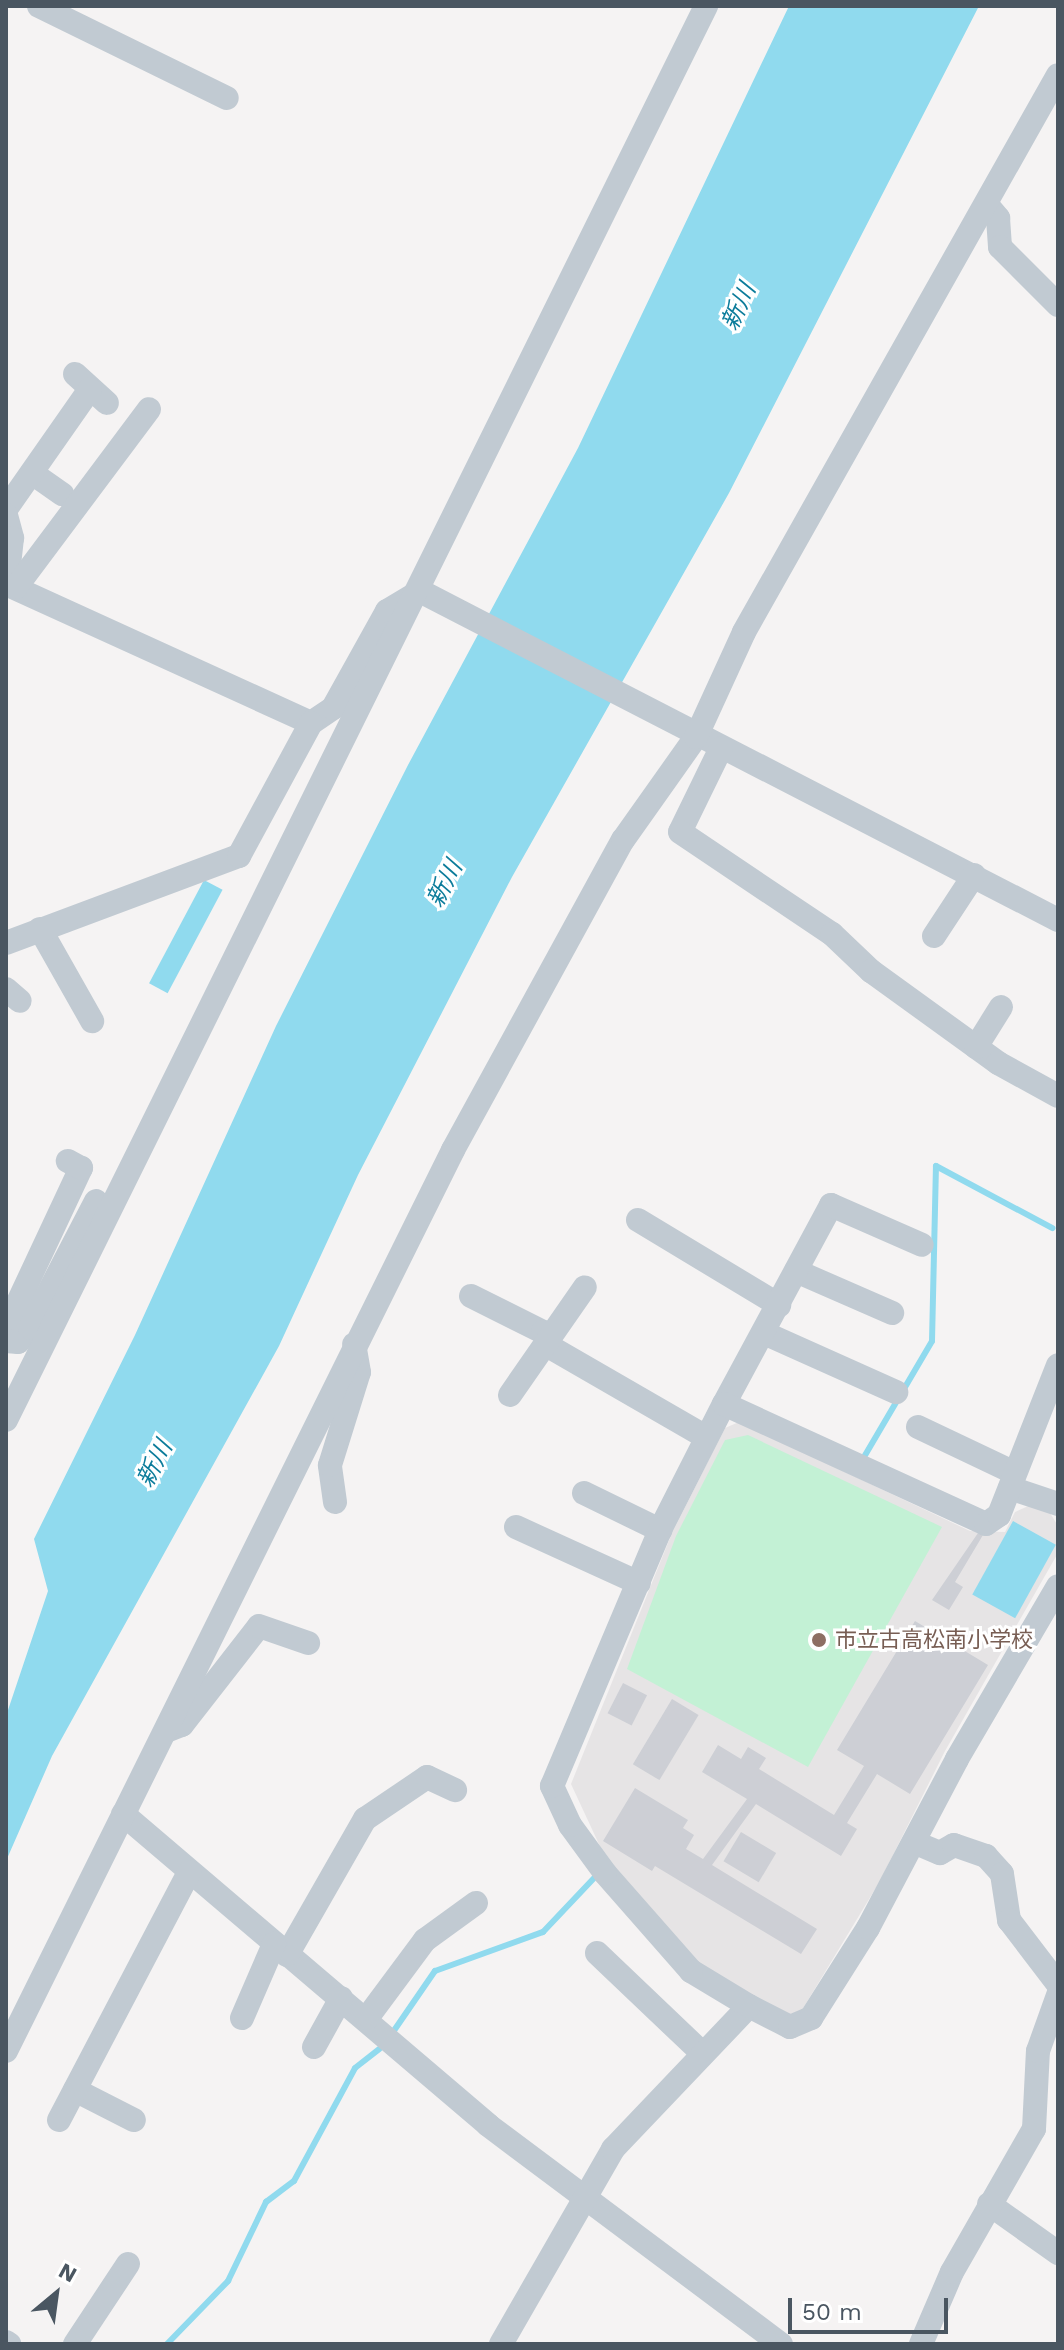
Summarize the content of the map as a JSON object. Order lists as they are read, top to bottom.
{
  "water": ["新川"],
  "places": ["市立古高松南小学校"],
  "scale_bar": "50 m",
  "north": "top right"
}
